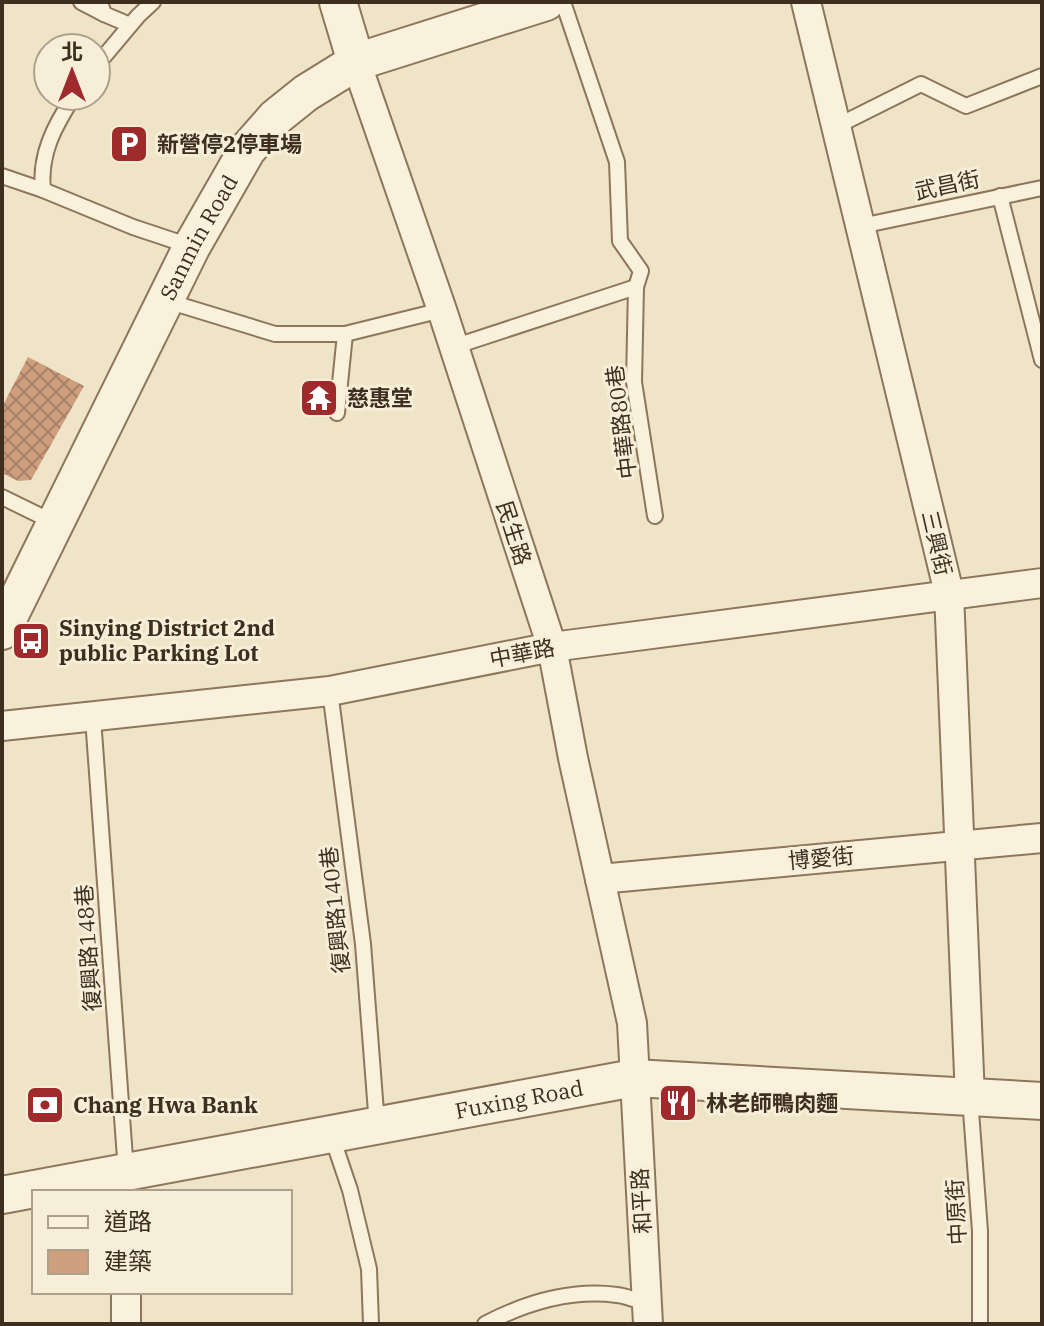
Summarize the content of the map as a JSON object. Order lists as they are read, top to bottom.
{
  "streets": {
    "street": [
      "Sanmin Road",
      "民生路",
      "三興街",
      "中華路",
      "博愛街",
      "Fuxing Road",
      "和平路"
    ],
    "lane": [
      "武昌街",
      "中華路80巷",
      "復興路140巷",
      "復興路148巷",
      "中原街"
    ]
  },
  "crossings": [
    ["武昌街", "三興街"],
    ["Sanmin Road", "民生路"],
    ["民生路", "中華路"],
    ["民生路", "博愛街"],
    ["民生路", "Fuxing Road"],
    ["民生路", "和平路"],
    ["三興街", "中華路"],
    ["三興街", "博愛街"],
    ["三興街", "Fuxing Road"],
    ["三興街", "中原街"],
    ["中華路", "復興路140巷"],
    ["中華路", "復興路148巷"],
    ["復興路140巷", "Fuxing Road"],
    ["復興路148巷", "Fuxing Road"],
    ["Fuxing Road", "和平路"],
    ["Fuxing Road", "中原街"]
  ],
  "places": {
    "parking": ["新營停2停車場"],
    "temple": ["慈惠堂"],
    "bus stop": ["Sinying District 2nd public Parking Lot"],
    "restaurant": ["林老師鴨肉麵"],
    "bank": ["Chang Hwa Bank"]
  },
  "legend": ["道路", "建築"],
  "north": "top"
}
